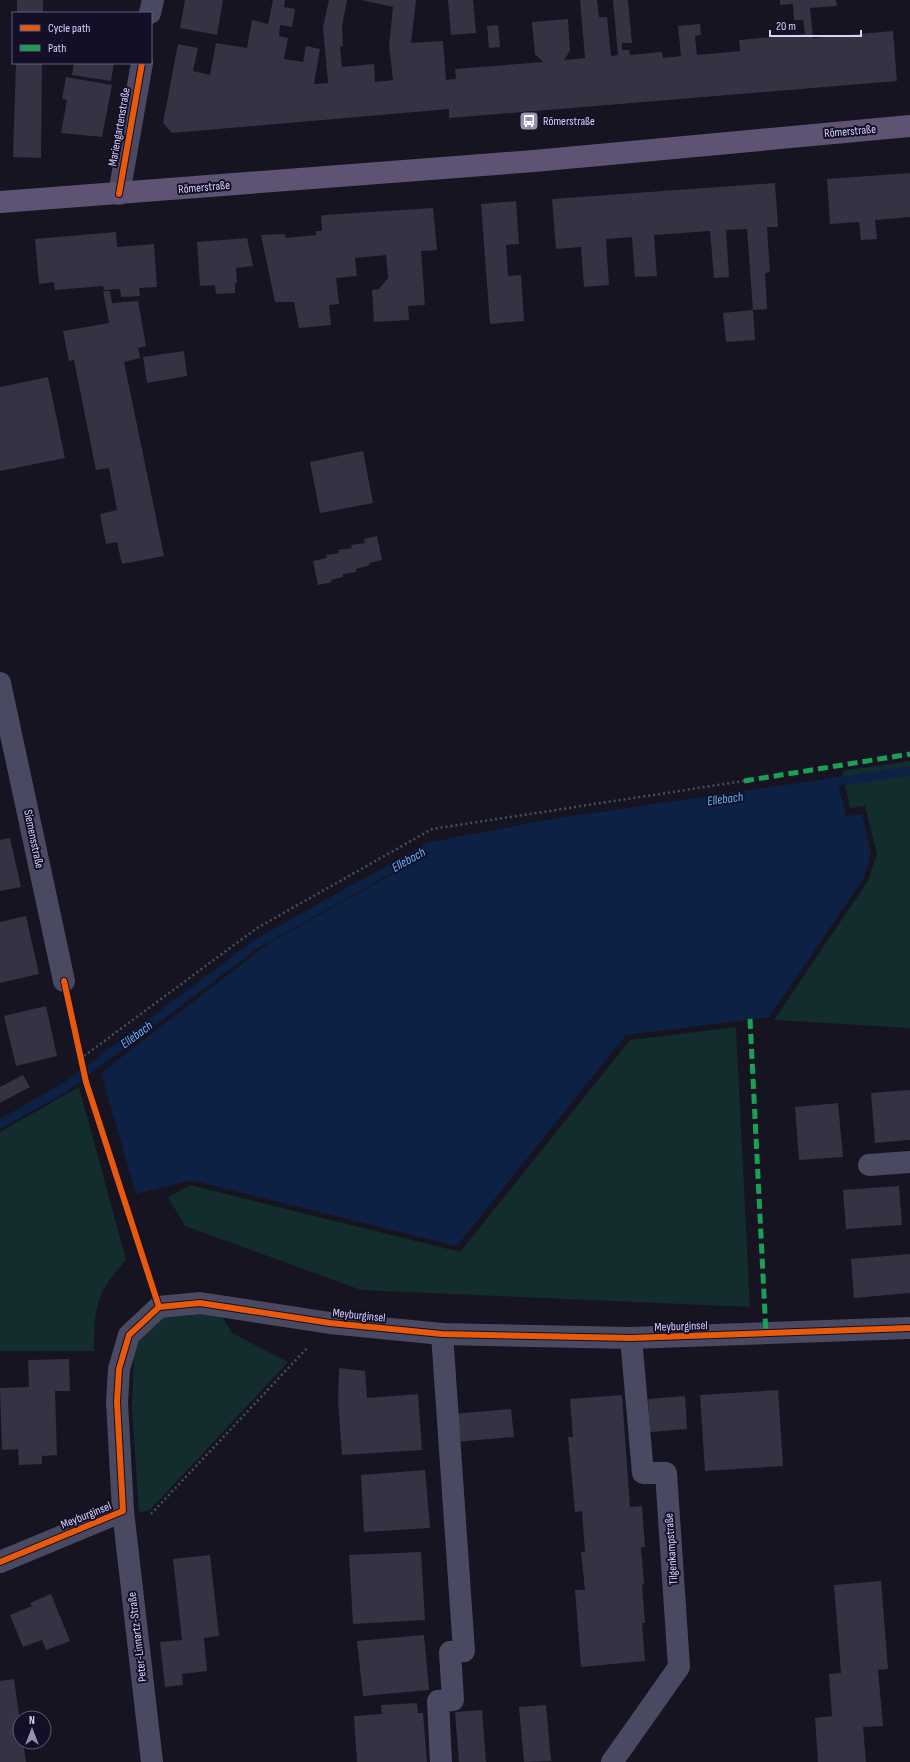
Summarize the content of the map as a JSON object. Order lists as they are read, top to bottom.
{
  "streets": {
    "main road": ["Römerstraße"],
    "street": [
      "Mariengartenstraße",
      "Siemensstraße",
      "Meyburginsel",
      "Tilgenkampstraße",
      "Peter-Linnartz-Straße"
    ]
  },
  "crossings": [
    ["Mariengartenstraße", "Römerstraße"],
    ["Meyburginsel", "Tilgenkampstraße"],
    ["Meyburginsel", "Peter-Linnartz-Straße"]
  ],
  "water": ["Ellebach"],
  "places": {
    "bus stop": ["Römerstraße"]
  },
  "legend": ["Cycle path", "Path"],
  "scale_bar": "20 m",
  "north": "top"
}
